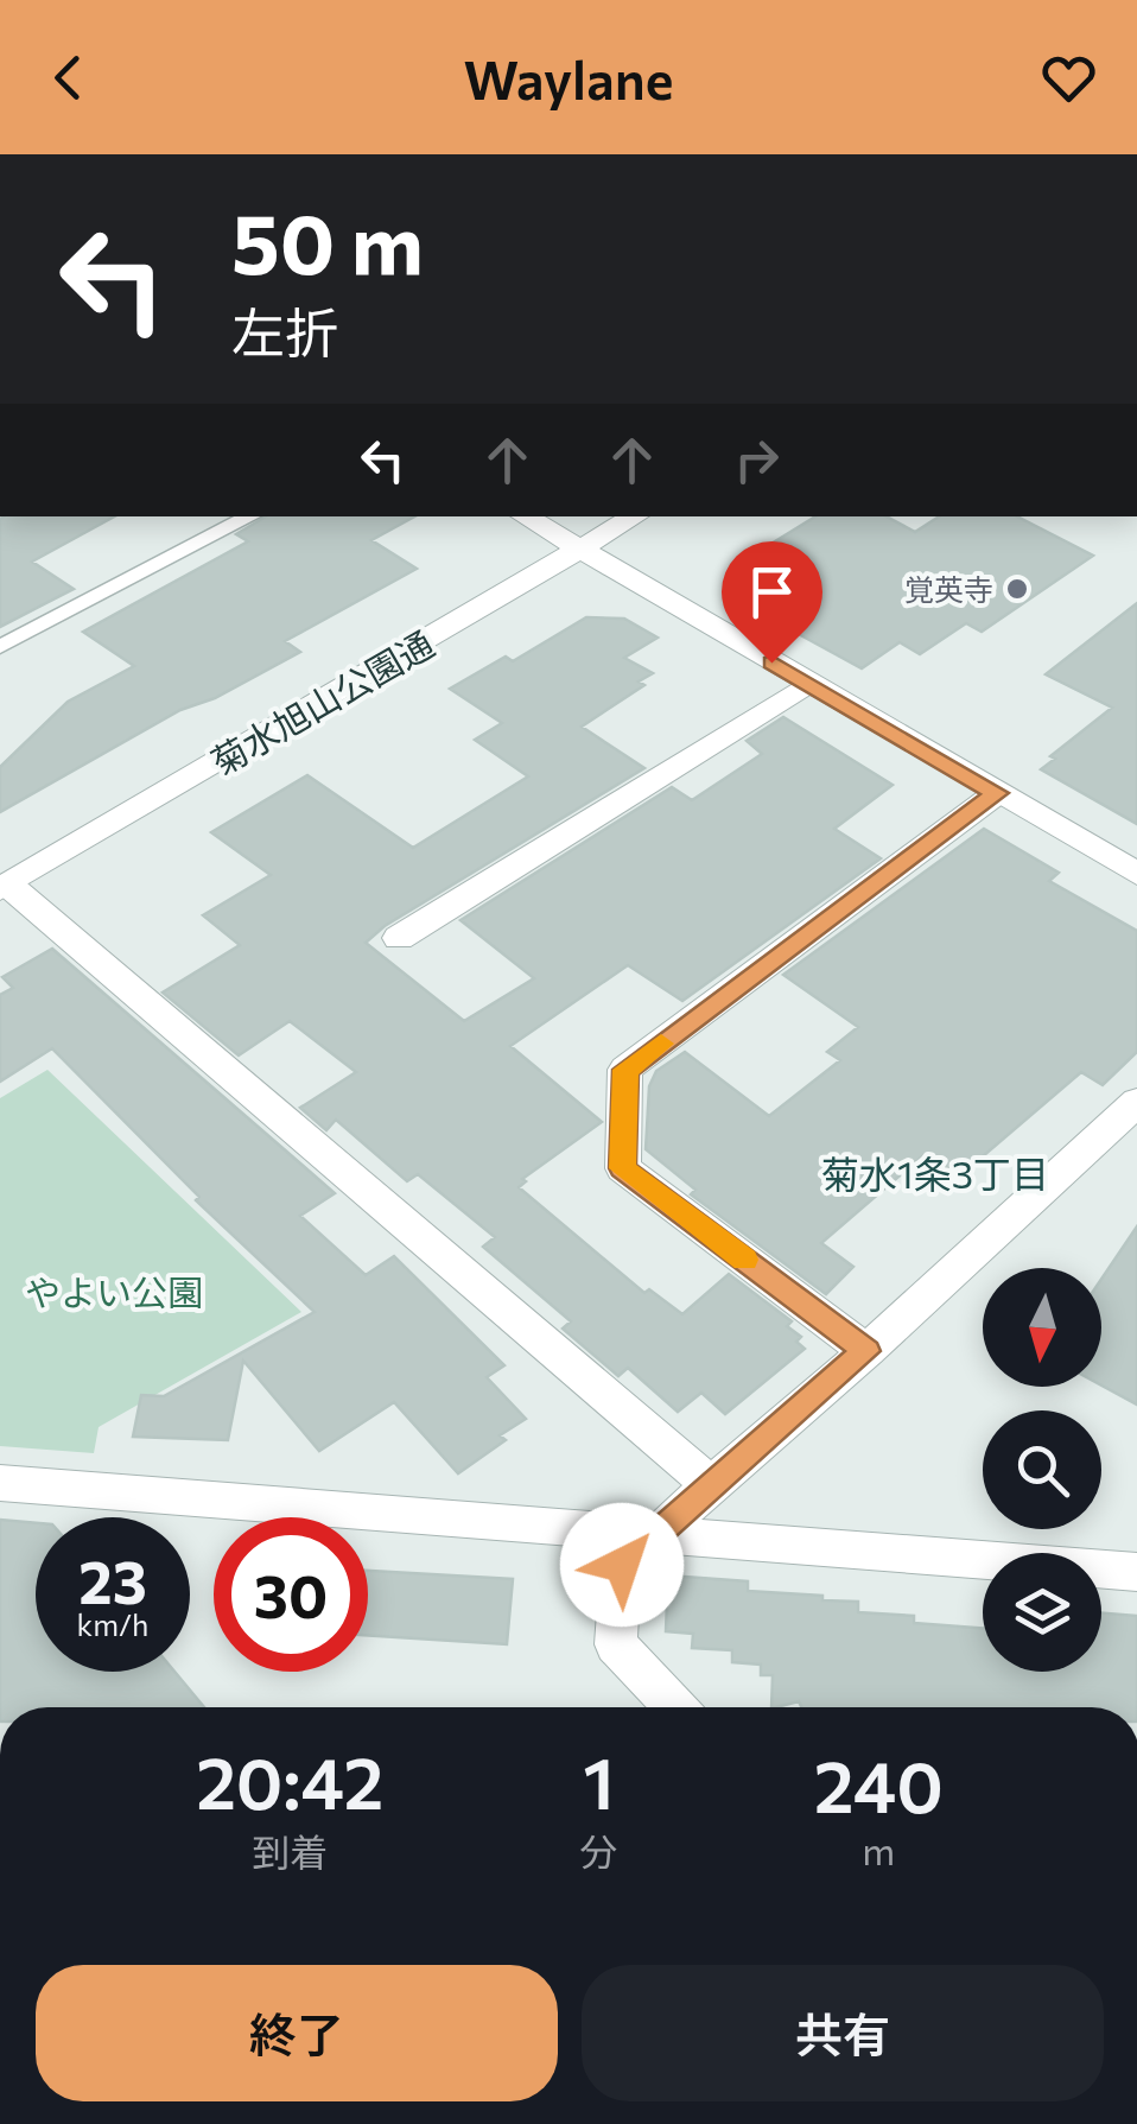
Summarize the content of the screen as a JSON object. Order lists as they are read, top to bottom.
{
  "streets": {
    "street": ["菊水旭山公園通"]
  },
  "districts": ["菊水1条3丁目"],
  "parks": ["やよい公園"],
  "places": ["覚英寺"],
  "north": "bottom",
  "page": {
    "header": "Waylane",
    "turn": ["50 m", "左折"],
    "speed": "23 km/h",
    "limit": "30",
    "eta": [
      "20:42",
      "到着",
      "1",
      "分",
      "240",
      "m"
    ],
    "buttons": ["終了", "共有"]
  }
}
